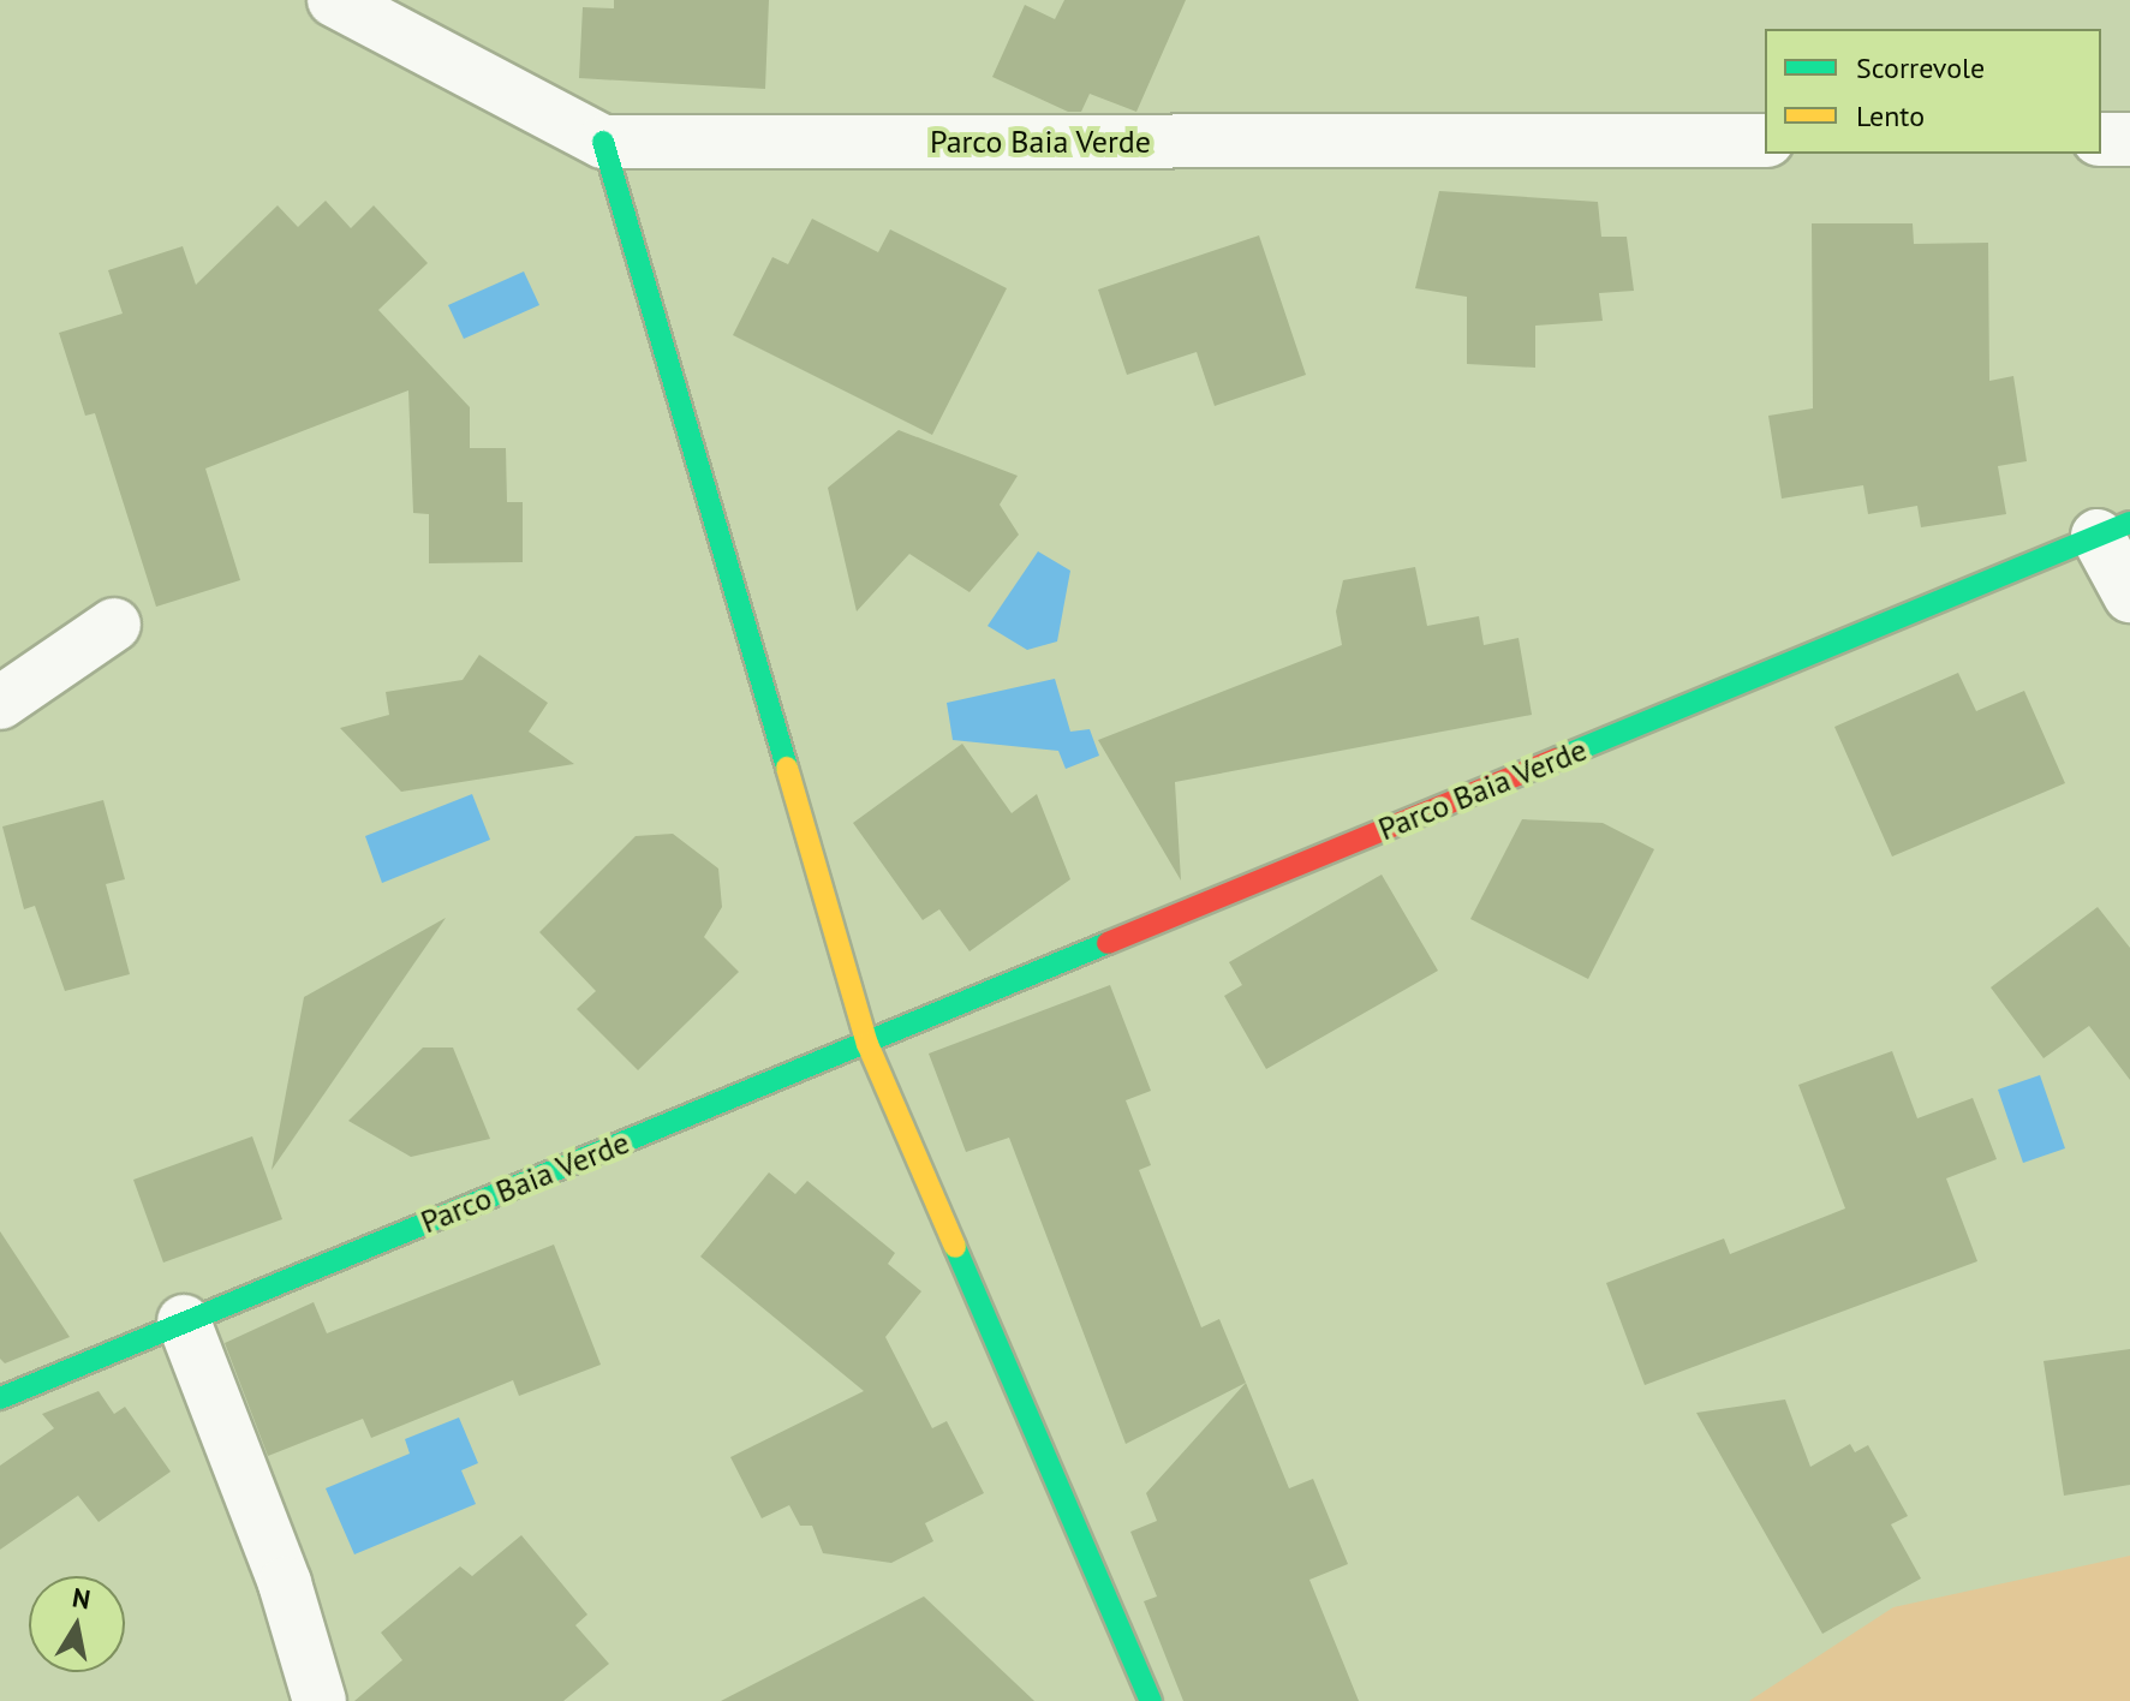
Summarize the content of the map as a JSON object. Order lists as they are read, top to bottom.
{
  "streets": {
    "street": ["Parco Baia Verde"]
  },
  "legend": ["Scorrevole", "Lento"],
  "north": "top"
}
